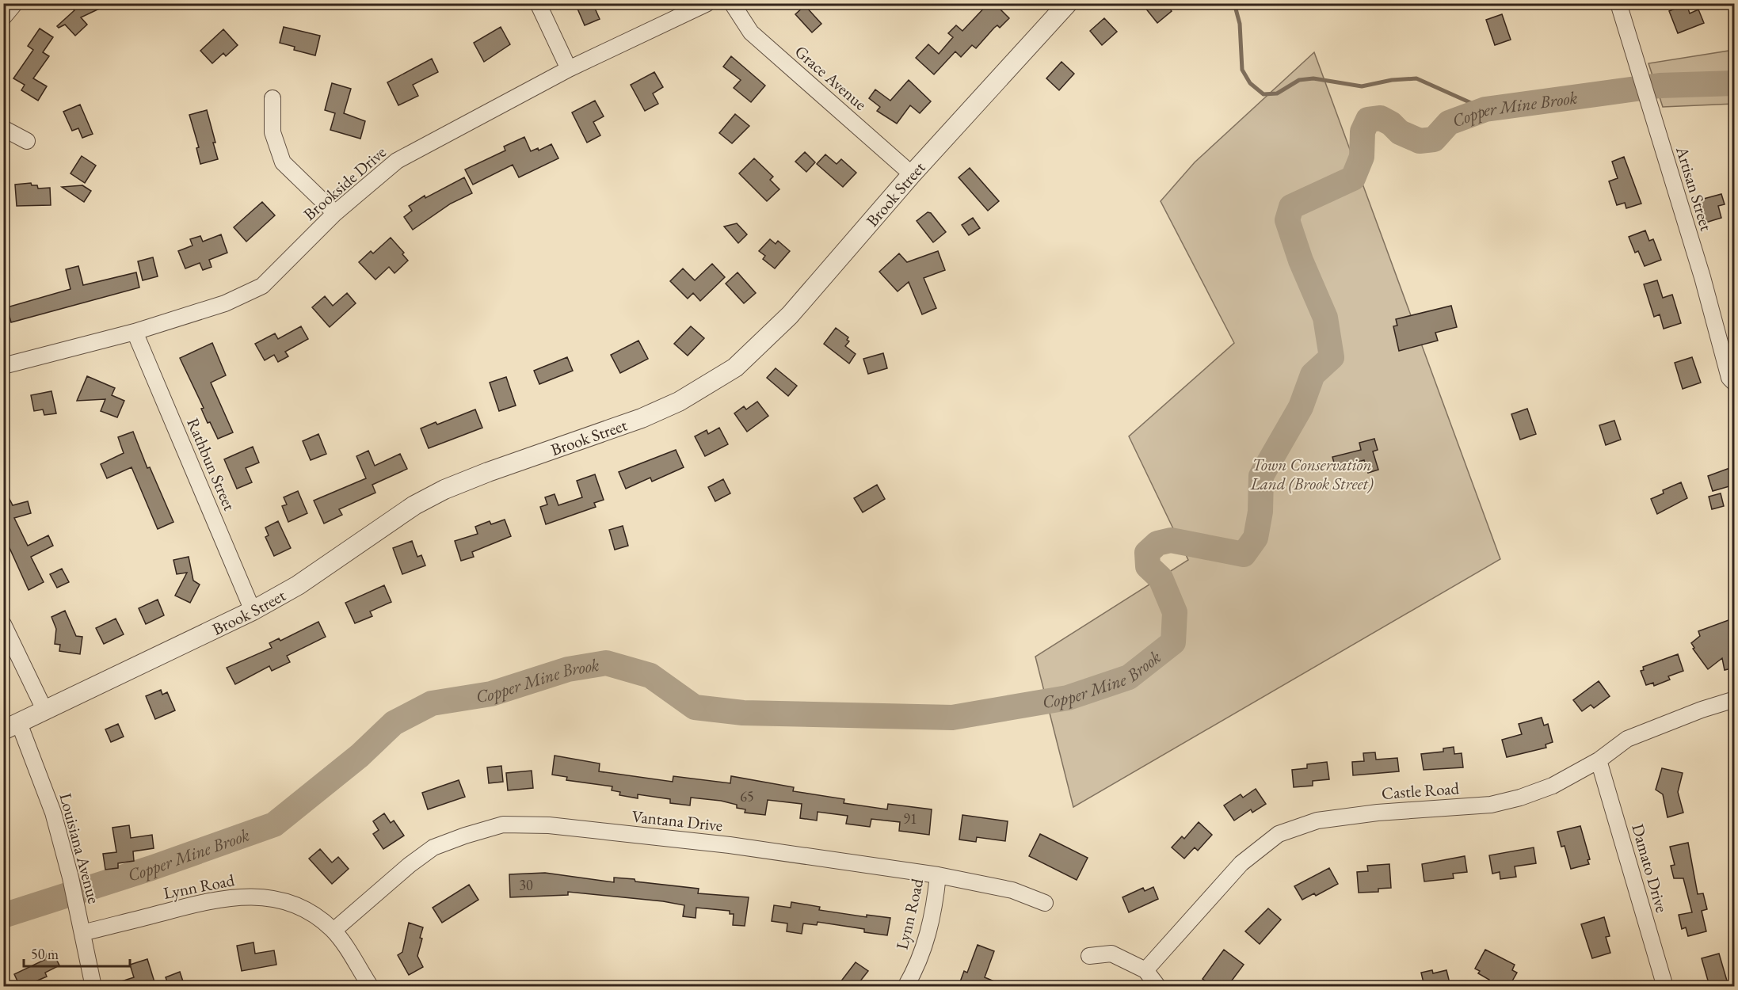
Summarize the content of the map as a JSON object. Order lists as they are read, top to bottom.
{
  "streets": {
    "street": [
      "Grace Avenue",
      "Brookside Drive",
      "Artisan Street",
      "Brook Street",
      "Rathbun Street",
      "Castle Road",
      "Vantana Drive",
      "Louisiana Avenue",
      "Damato Drive",
      "Lynn Road"
    ]
  },
  "crossings": [
    ["Grace Avenue", "Brook Street"],
    ["Brookside Drive", "Rathbun Street"],
    ["Brook Street", "Rathbun Street"],
    ["Brook Street", "Louisiana Avenue"],
    ["Castle Road", "Damato Drive"],
    ["Vantana Drive", "Lynn Road"],
    ["Louisiana Avenue", "Lynn Road"]
  ],
  "water": ["Copper Mine Brook"],
  "parks": ["Town Conservation Land (Brook Street)"],
  "house_numbers": ["65", "91", "30"],
  "scale_bar": "50 m"
}
